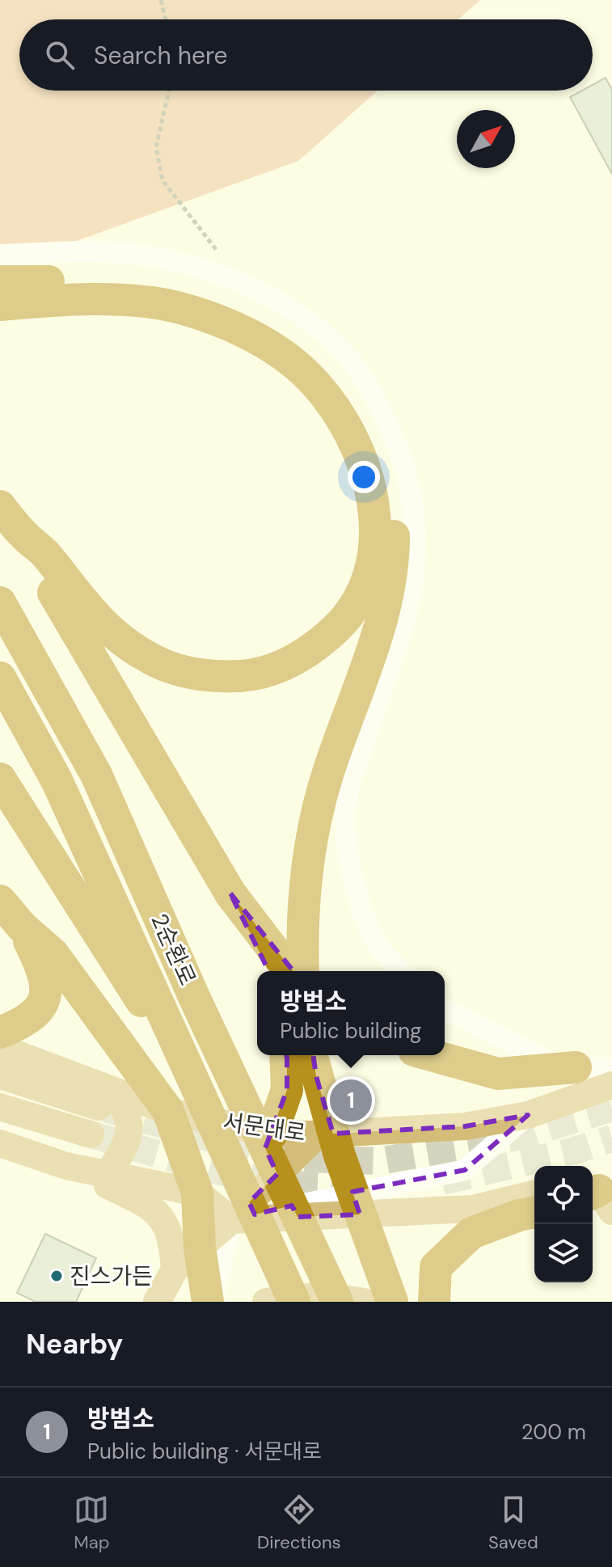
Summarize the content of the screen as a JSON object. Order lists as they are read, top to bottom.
{
  "streets": {
    "highway": ["2순환로"],
    "main road": ["서문대로"]
  },
  "places": ["진스가든"],
  "north": "top right",
  "page": {
    "search": "Search here",
    "popup": ["방범소", "Public building"],
    "pins": "1",
    "heading": "Nearby",
    "list": [
      {
        "mark": "1",
        "name": "방범소",
        "note": "Public building · 서문대로",
        "value": "200 m"
      }
    ],
    "nav": ["Map", "Directions", "Saved"]
  }
}
